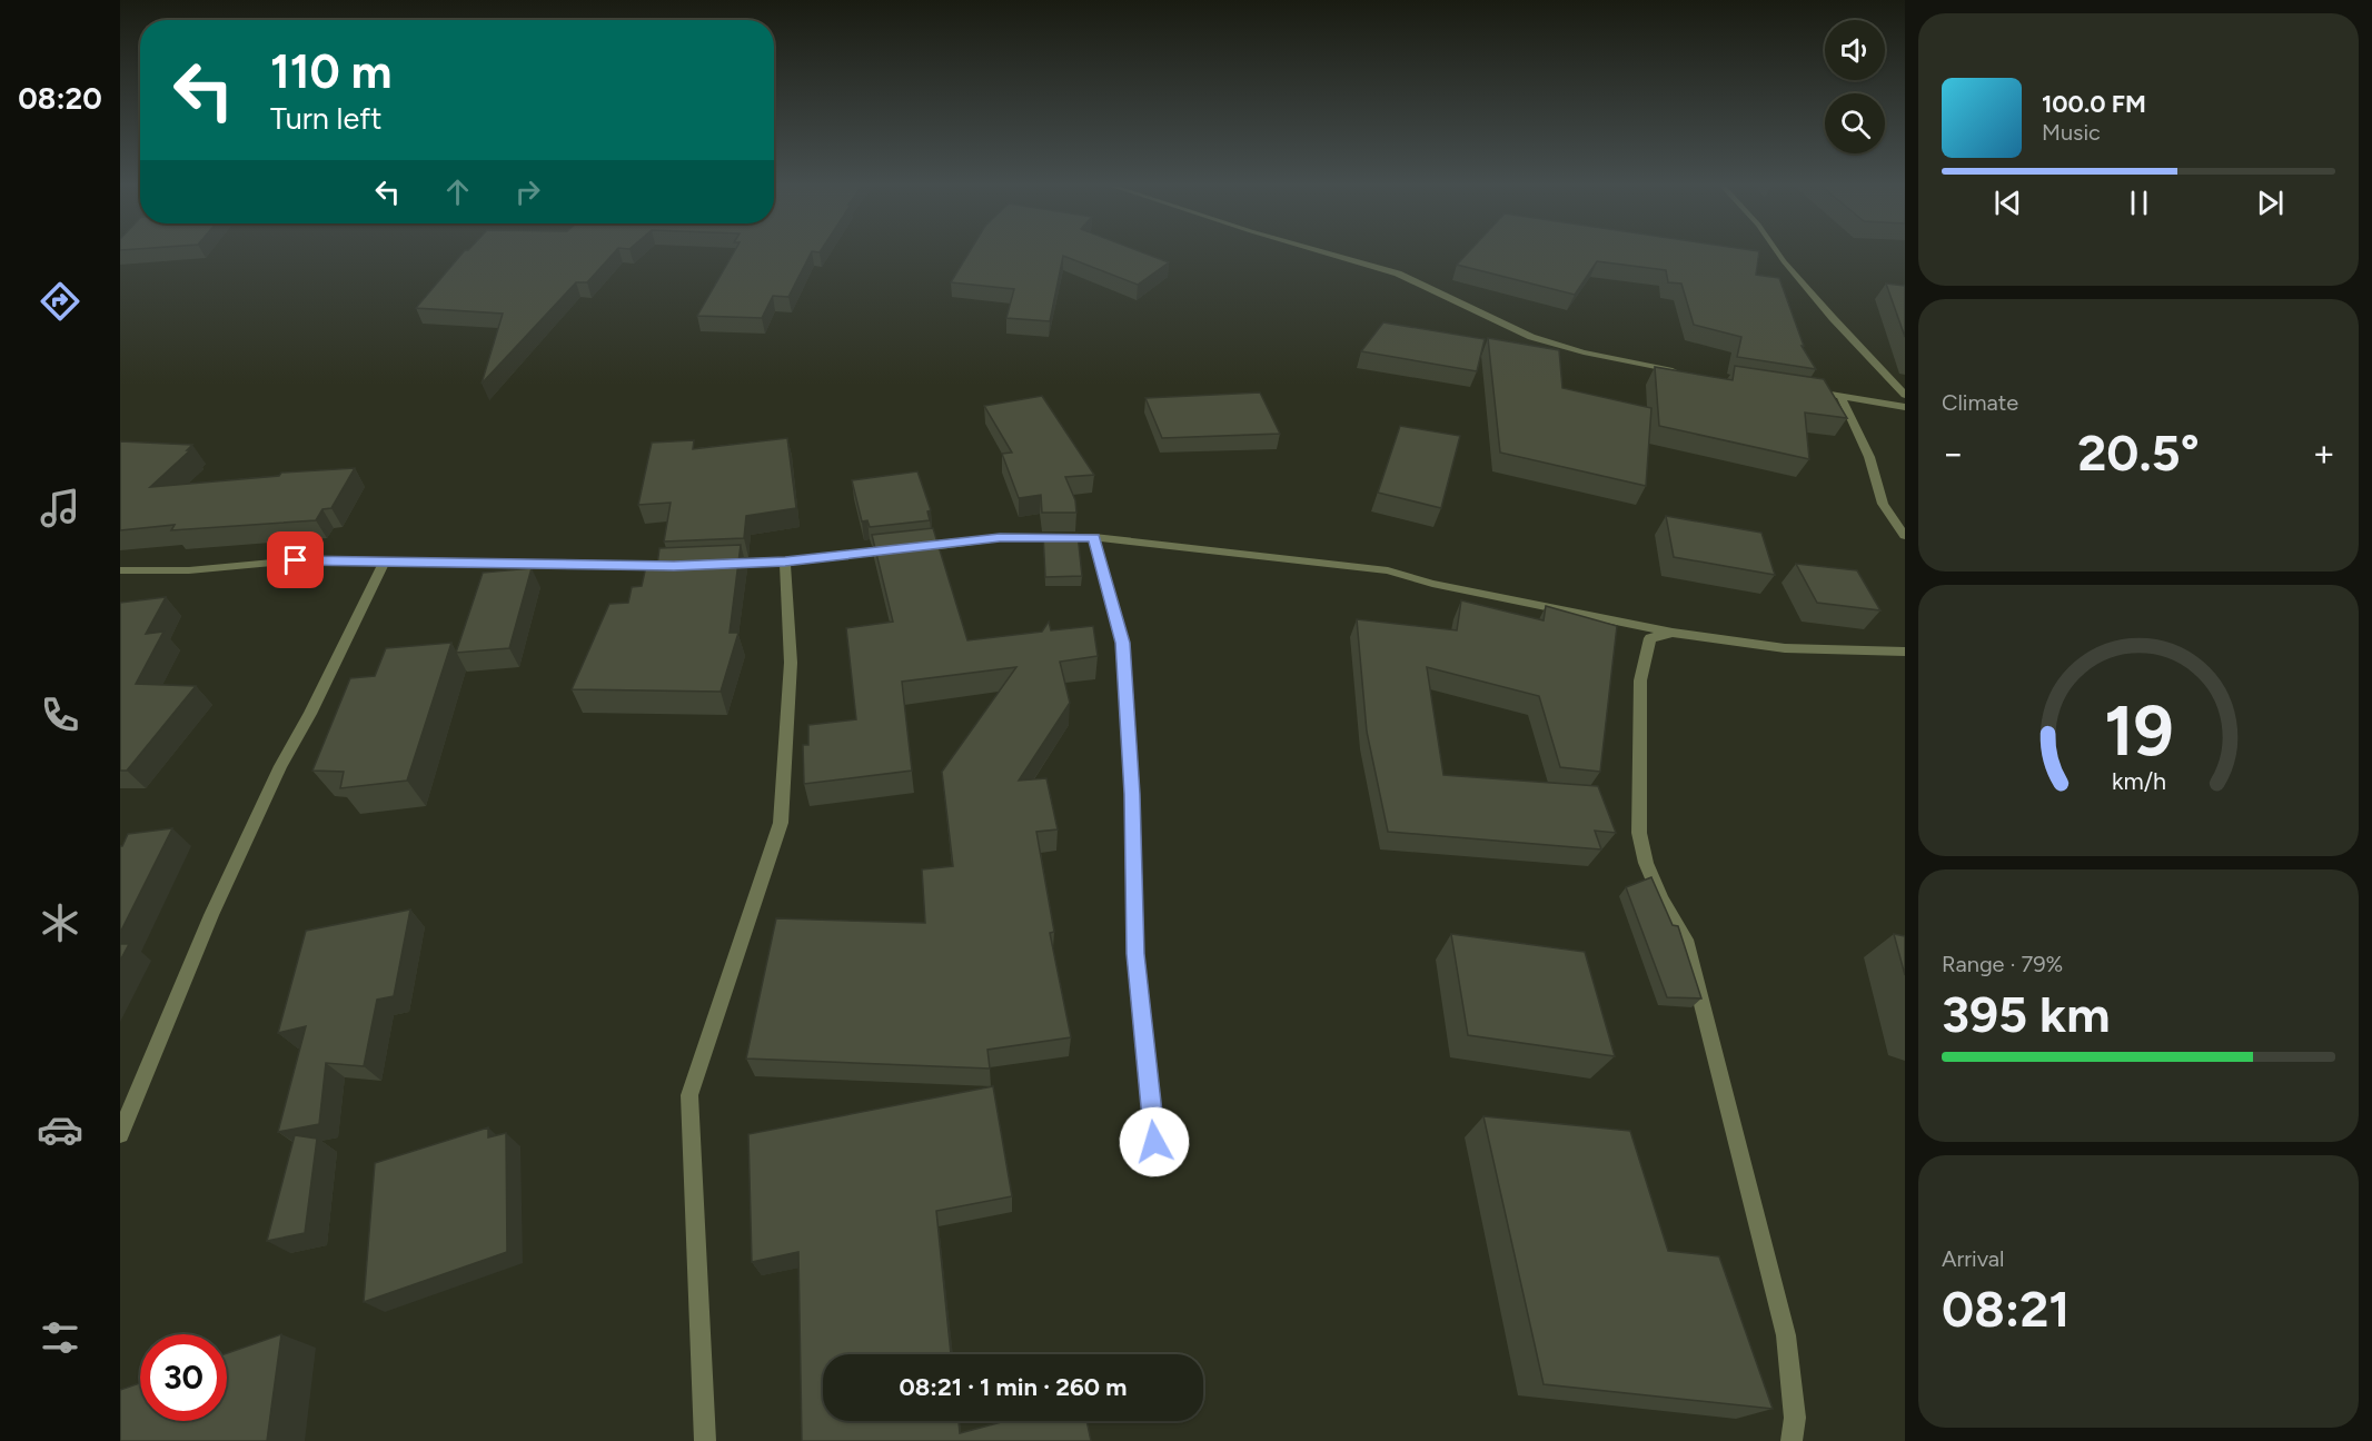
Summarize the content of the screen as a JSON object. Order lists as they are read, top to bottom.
{
  "page": {
    "tabs": "08:20",
    "turn": ["110 m", "Turn left"],
    "song": ["100.0 FM", "Music"],
    "tile": [
      "Climate",
      ["Range · 79%", "395 km"],
      ["Arrival", "08:21"]
    ],
    "heat": ["−", "20.5°", "+"],
    "limit": "30",
    "trip": "08:21 · 1 min · 260 m",
    "gauge": ["19", "km/h"]
  }
}
